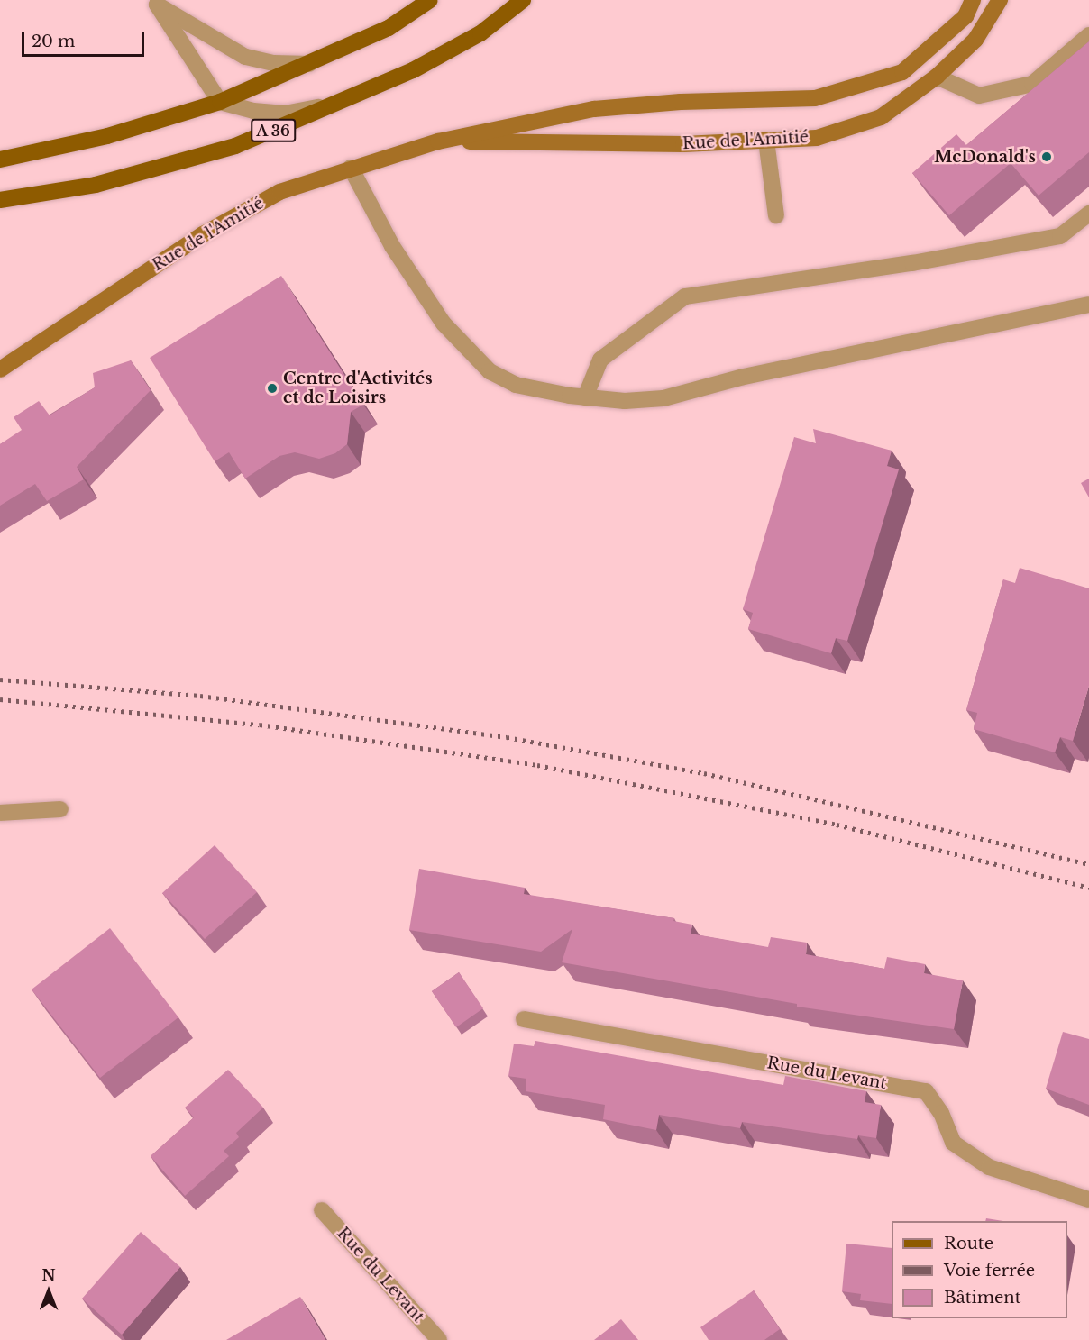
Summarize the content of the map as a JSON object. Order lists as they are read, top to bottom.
{
  "streets": {
    "main road": ["A 36"],
    "street": ["Rue de l'Amitié", "Rue du Levant"]
  },
  "places": ["McDonald's", "Centre d'Activités et de Loisirs"],
  "legend": ["Route", "Voie ferrée", "Bâtiment"],
  "scale_bar": "20 m",
  "north": "top"
}
